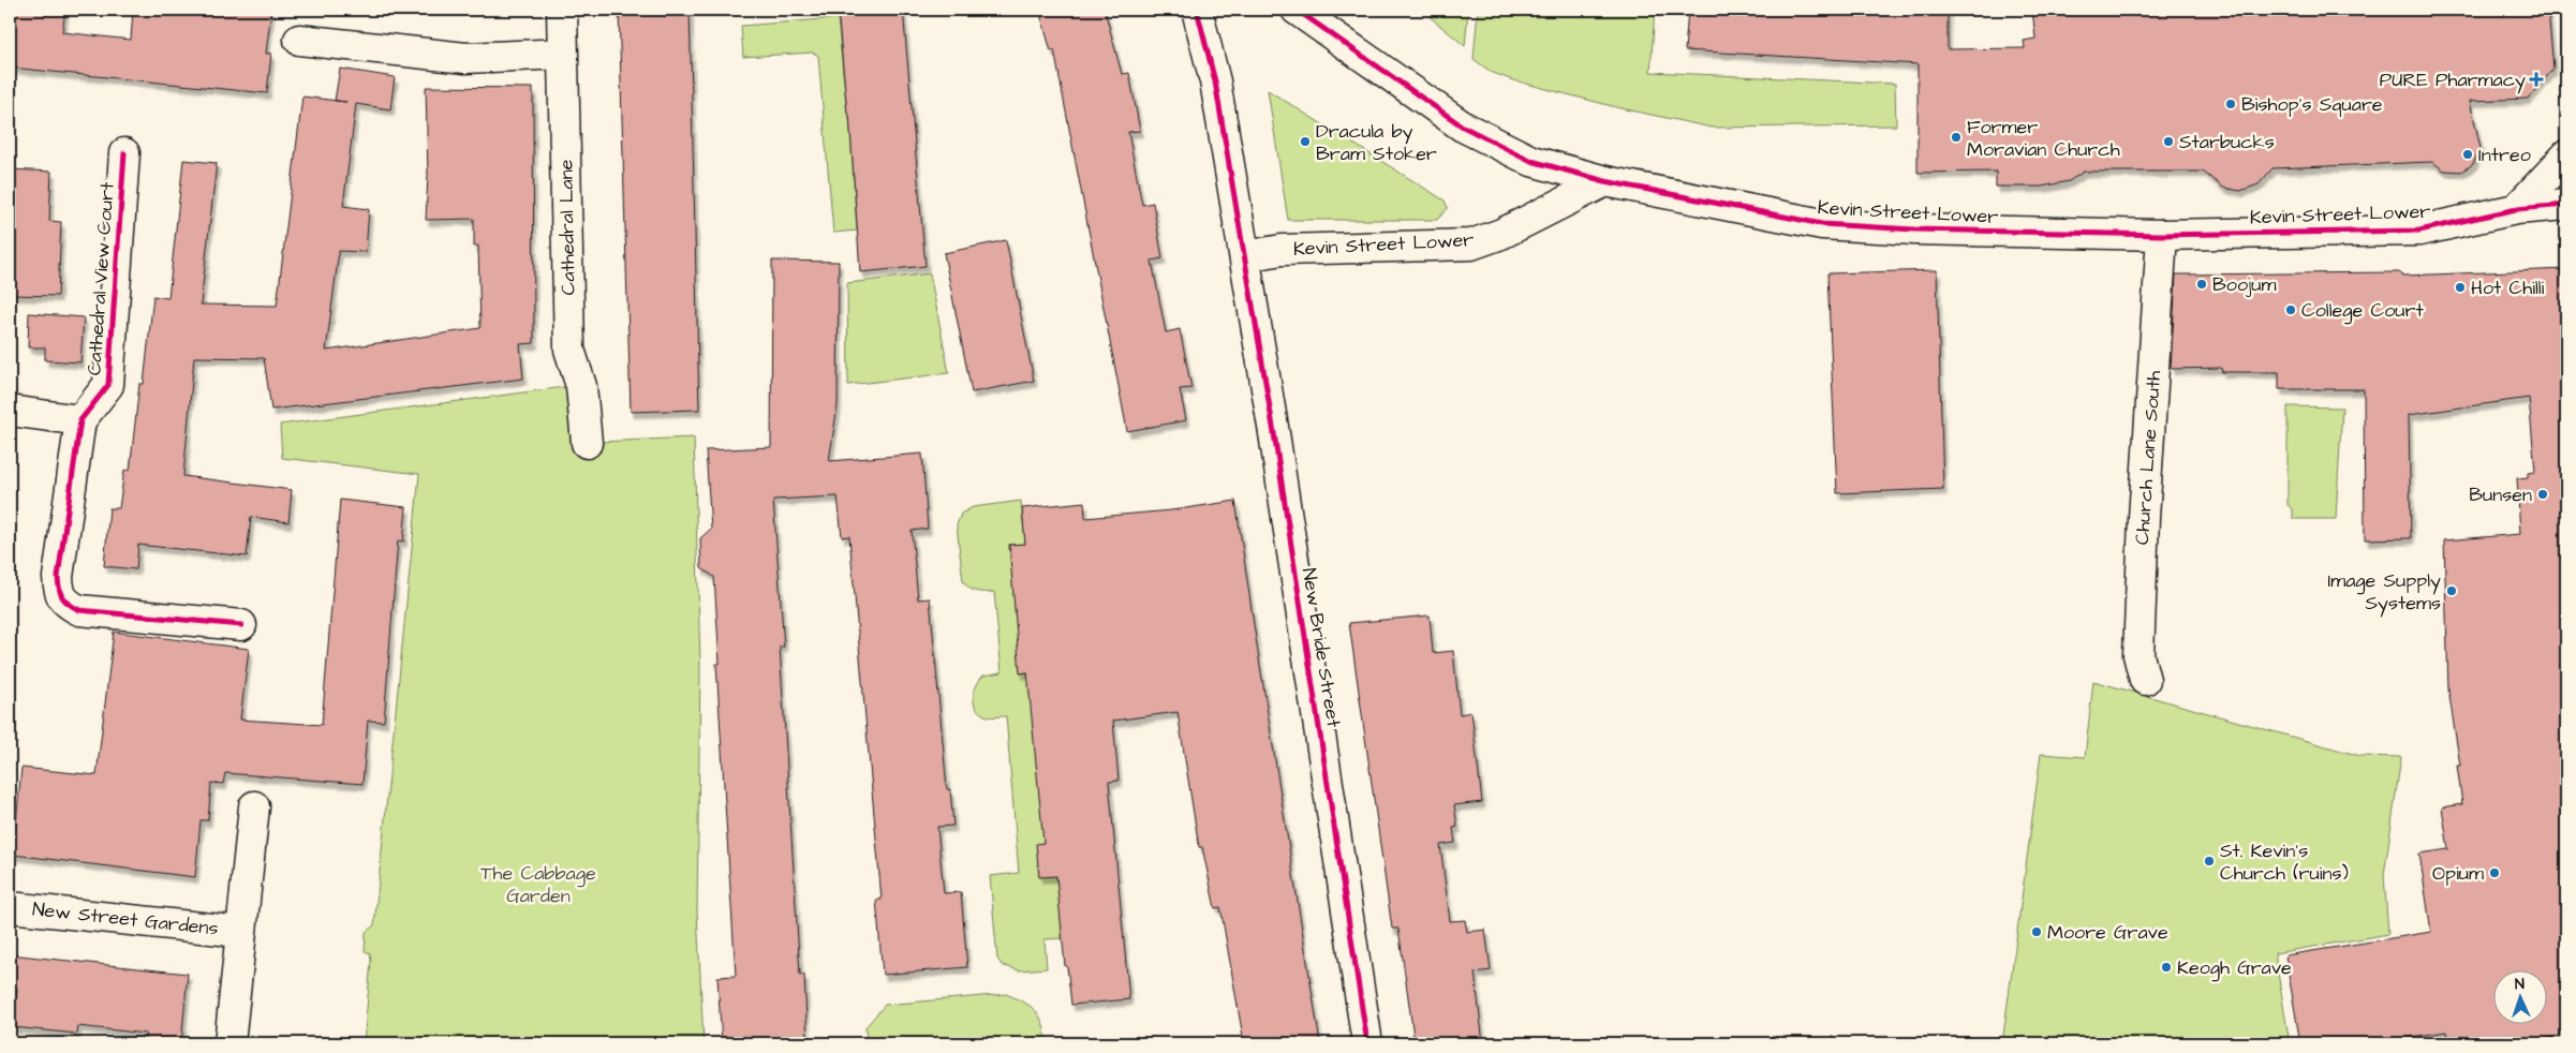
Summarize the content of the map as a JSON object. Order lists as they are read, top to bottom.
{
  "streets": {
    "street": [
      "Kevin Street Lower",
      "Cathedral Lane",
      "Cathedral View Court",
      "Church Lane South",
      "New Bride Street",
      "New Street Gardens"
    ]
  },
  "crossings": [
    ["Kevin Street Lower", "Church Lane South"],
    ["Kevin Street Lower", "New Bride Street"]
  ],
  "parks": ["The Cabbage Garden"],
  "places": {
    "health": ["PURE Pharmacy"],
    "other": [
      "Bishop's Square",
      "Former Moravian Church",
      "Dracula by Bram Stoker",
      "Starbucks",
      "Intreo",
      "Boojum",
      "Hot Chilli",
      "College Court",
      "Bunsen",
      "Image Supply Systems",
      "St. Kevin's Church (ruins)",
      "Opium",
      "Moore Grave",
      "Keogh Grave"
    ]
  },
  "north": "top"
}
